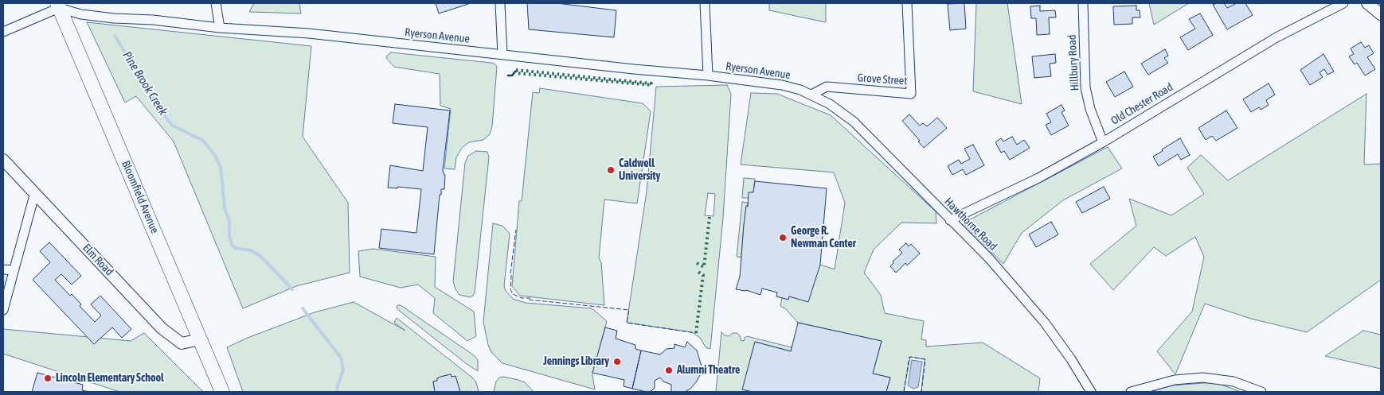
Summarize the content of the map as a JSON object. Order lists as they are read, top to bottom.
{
  "streets": {
    "main road": ["Bloomfield Avenue"],
    "street": [
      "Ryerson Avenue",
      "Hillbury Road",
      "Grove Street",
      "Old Chester Road",
      "Hawthorne Road",
      "Elm Road"
    ]
  },
  "crossings": [
    ["Ryerson Avenue", "Grove Street"],
    ["Ryerson Avenue", "Bloomfield Avenue"],
    ["Ryerson Avenue", "Hawthorne Road"],
    ["Hillbury Road", "Old Chester Road"],
    ["Grove Street", "Hawthorne Road"],
    ["Old Chester Road", "Hawthorne Road"],
    ["Bloomfield Avenue", "Elm Road"]
  ],
  "water": ["Pine Brook Creek"],
  "places": [
    "Caldwell University",
    "George R. Newman Center",
    "Jennings Library",
    "Alumni Theatre",
    "Lincoln Elementary School"
  ]
}
